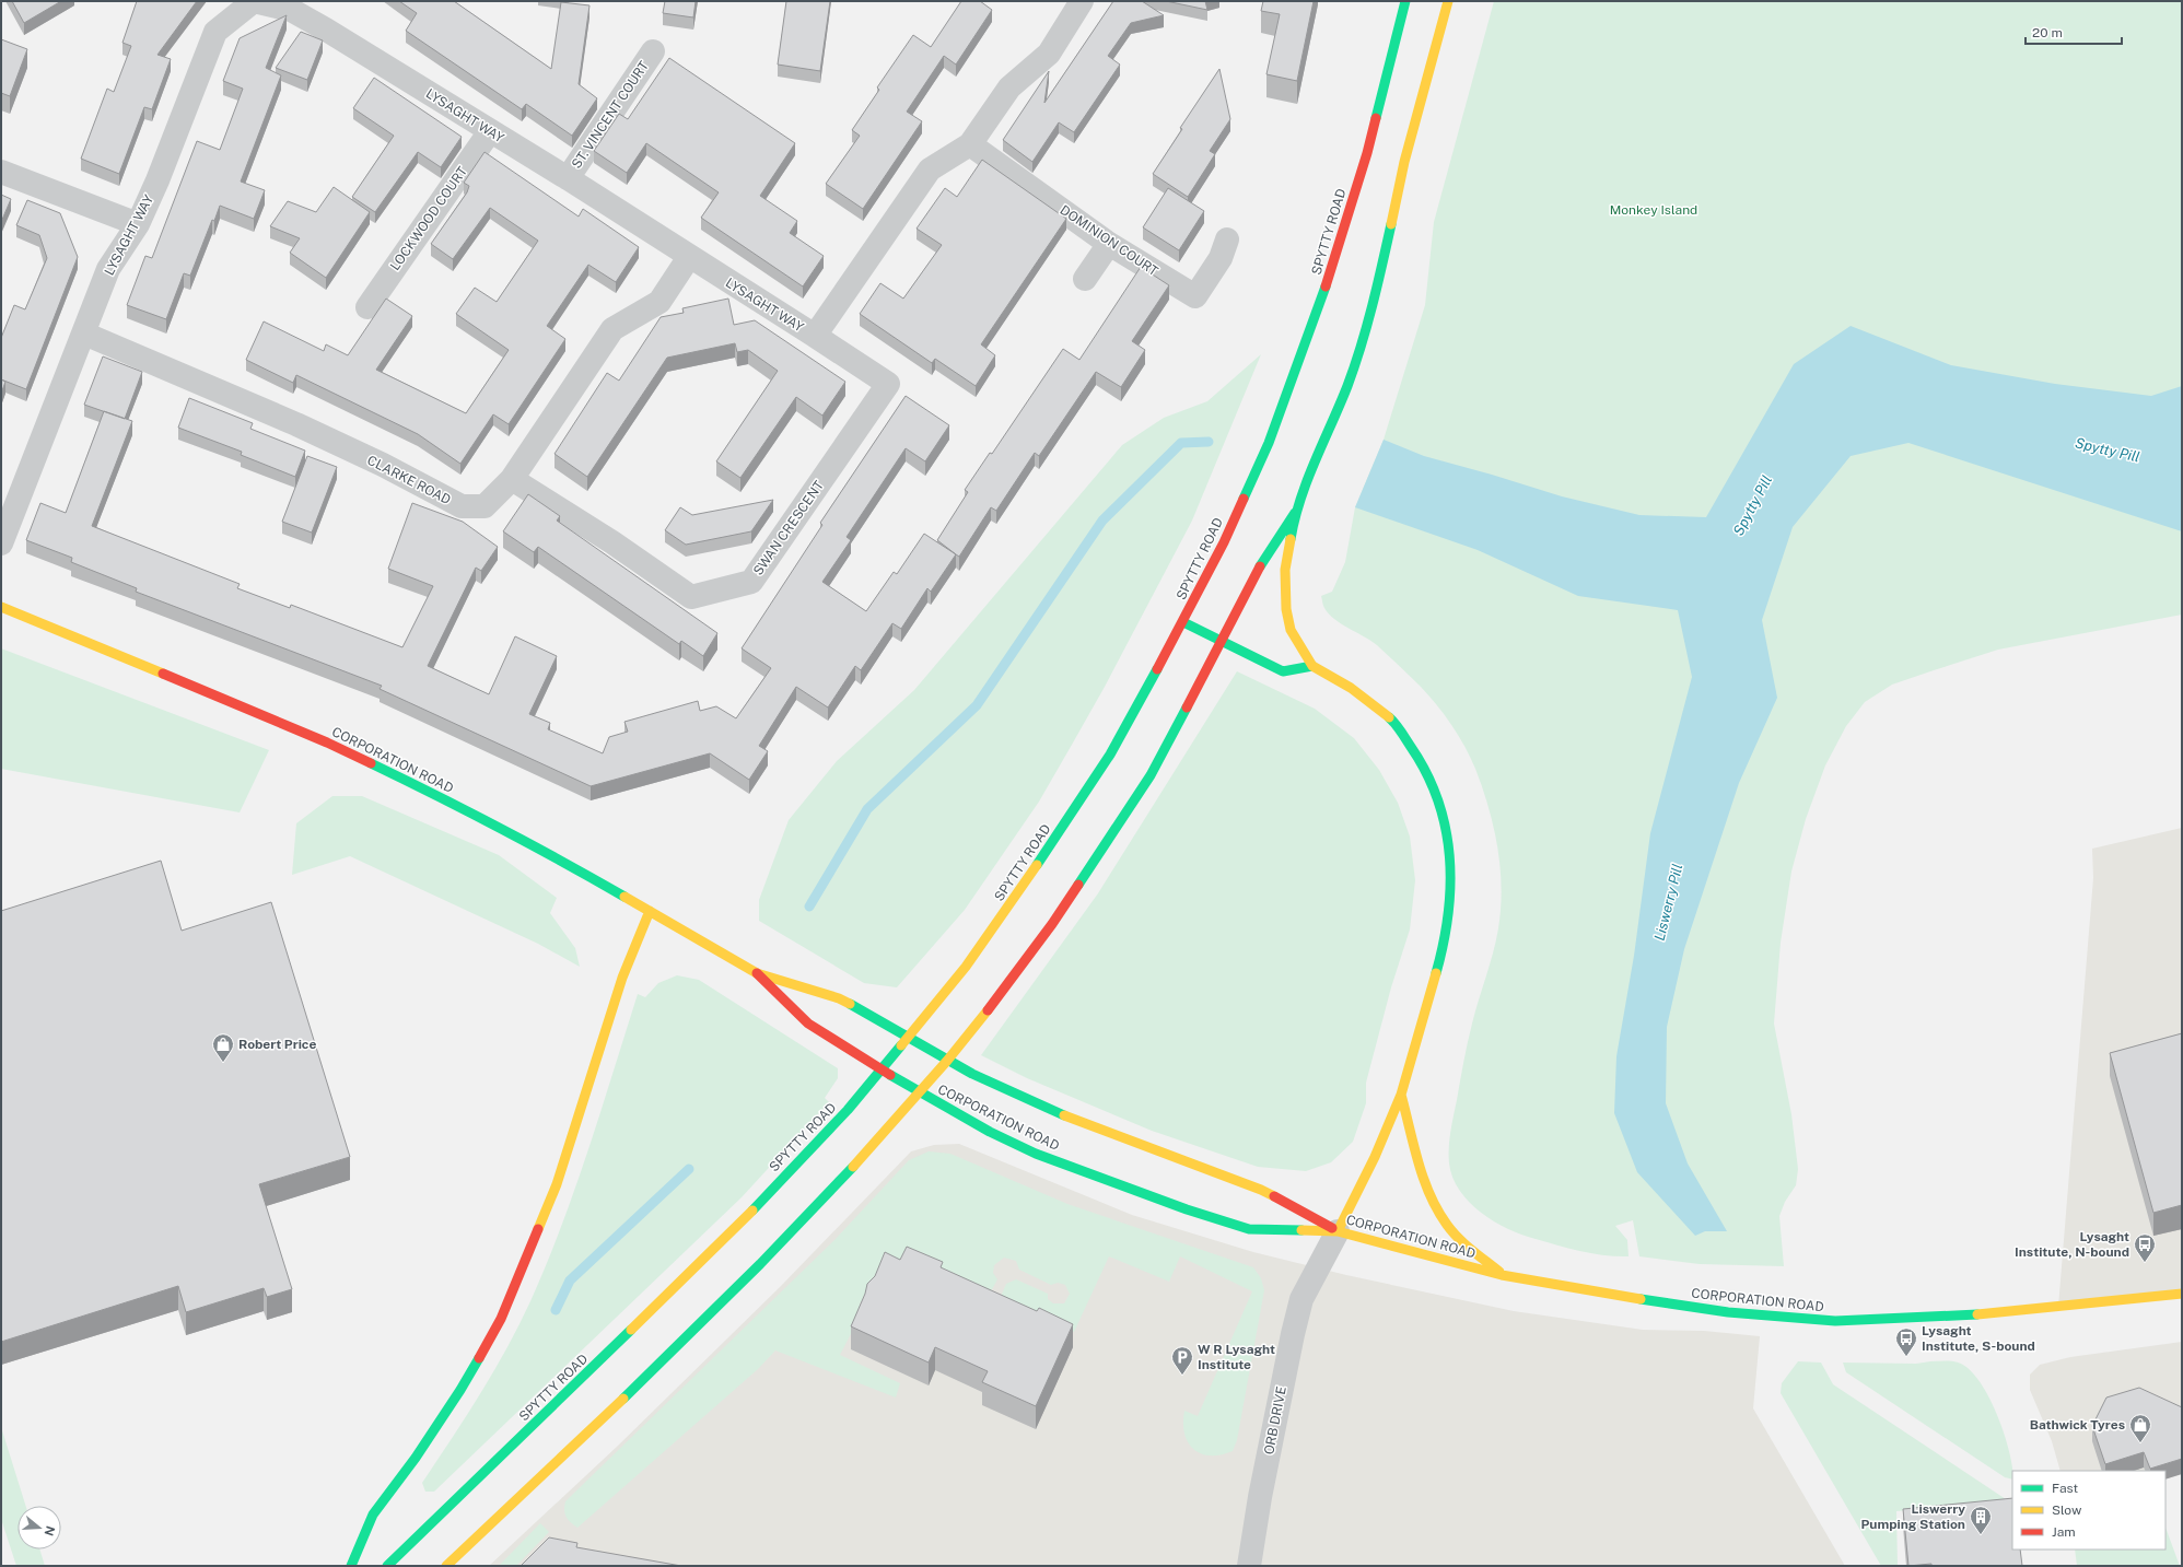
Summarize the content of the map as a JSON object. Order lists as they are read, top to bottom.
{
  "streets": {
    "main road": ["SPYTTY ROAD", "CORPORATION ROAD"],
    "street": [
      "ST. VINCENT COURT",
      "LYSAGHT WAY",
      "LOCKWOOD COURT",
      "DOMINION COURT",
      "CLARKE ROAD",
      "SWAN CRESCENT",
      "ORB DRIVE"
    ]
  },
  "crossings": [
    ["ST. VINCENT COURT", "LYSAGHT WAY"],
    ["LYSAGHT WAY", "LOCKWOOD COURT"],
    ["LYSAGHT WAY", "DOMINION COURT"],
    ["LYSAGHT WAY", "CLARKE ROAD"],
    ["LYSAGHT WAY", "SWAN CRESCENT"],
    ["SPYTTY ROAD", "CORPORATION ROAD"],
    ["CLARKE ROAD", "SWAN CRESCENT"],
    ["CORPORATION ROAD", "ORB DRIVE"]
  ],
  "water": ["Spytty Pill", "Liswerry Pill"],
  "parks": ["Monkey Island"],
  "places": {
    "shop": ["Robert Price", "Bathwick Tyres"],
    "bus stop": ["Lysaght Institute, N-bound", "Lysaght Institute, S-bound"],
    "parking": ["W R Lysaght Institute"],
    "building": ["Liswerry Pumping Station"]
  },
  "legend": ["Fast", "Slow", "Jam"],
  "scale_bar": "20 m",
  "north": "right"
}
